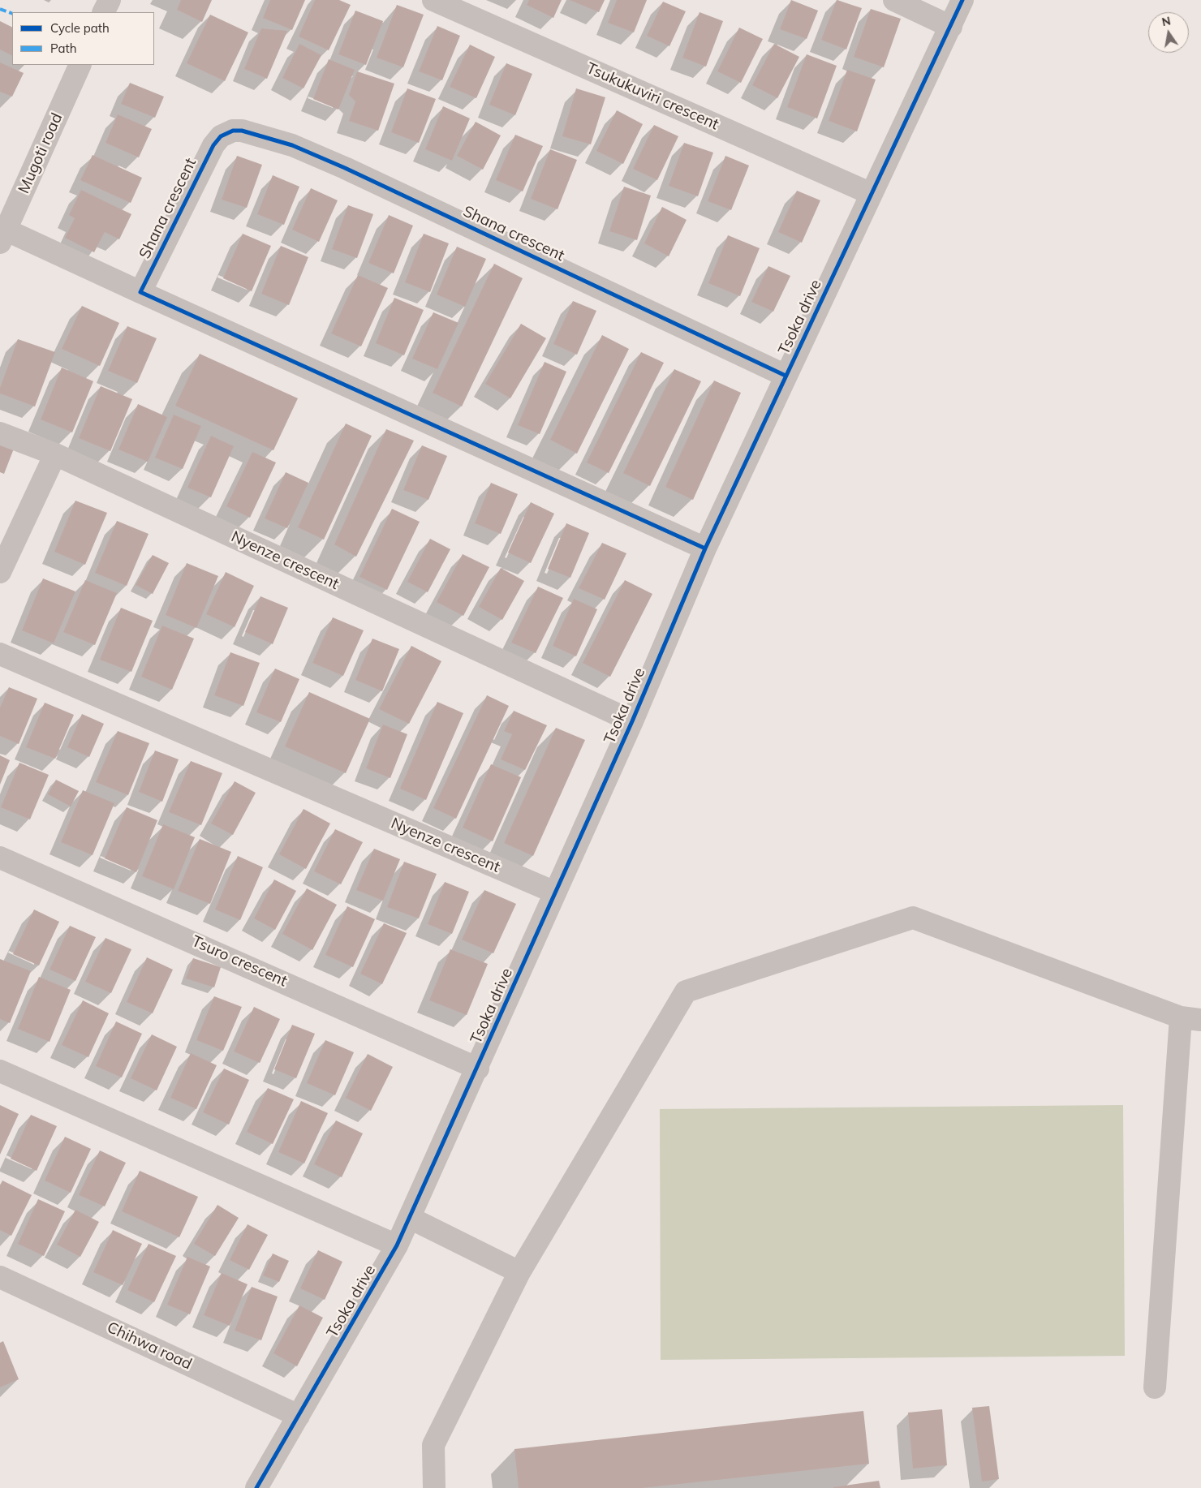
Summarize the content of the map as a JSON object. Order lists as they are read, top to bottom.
{
  "streets": {
    "street": [
      "Tsukukuviri crescent",
      "Mugoti road",
      "Shana crescent",
      "Tsoka drive",
      "Nyenze crescent",
      "Tsuro crescent",
      "Chihwa road"
    ]
  },
  "crossings": [
    ["Tsukukuviri crescent", "Tsoka drive"],
    ["Shana crescent", "Tsoka drive"],
    ["Tsoka drive", "Nyenze crescent"],
    ["Tsoka drive", "Tsuro crescent"],
    ["Tsoka drive", "Chihwa road"]
  ],
  "legend": ["Cycle path", "Path"],
  "north": "top"
}
